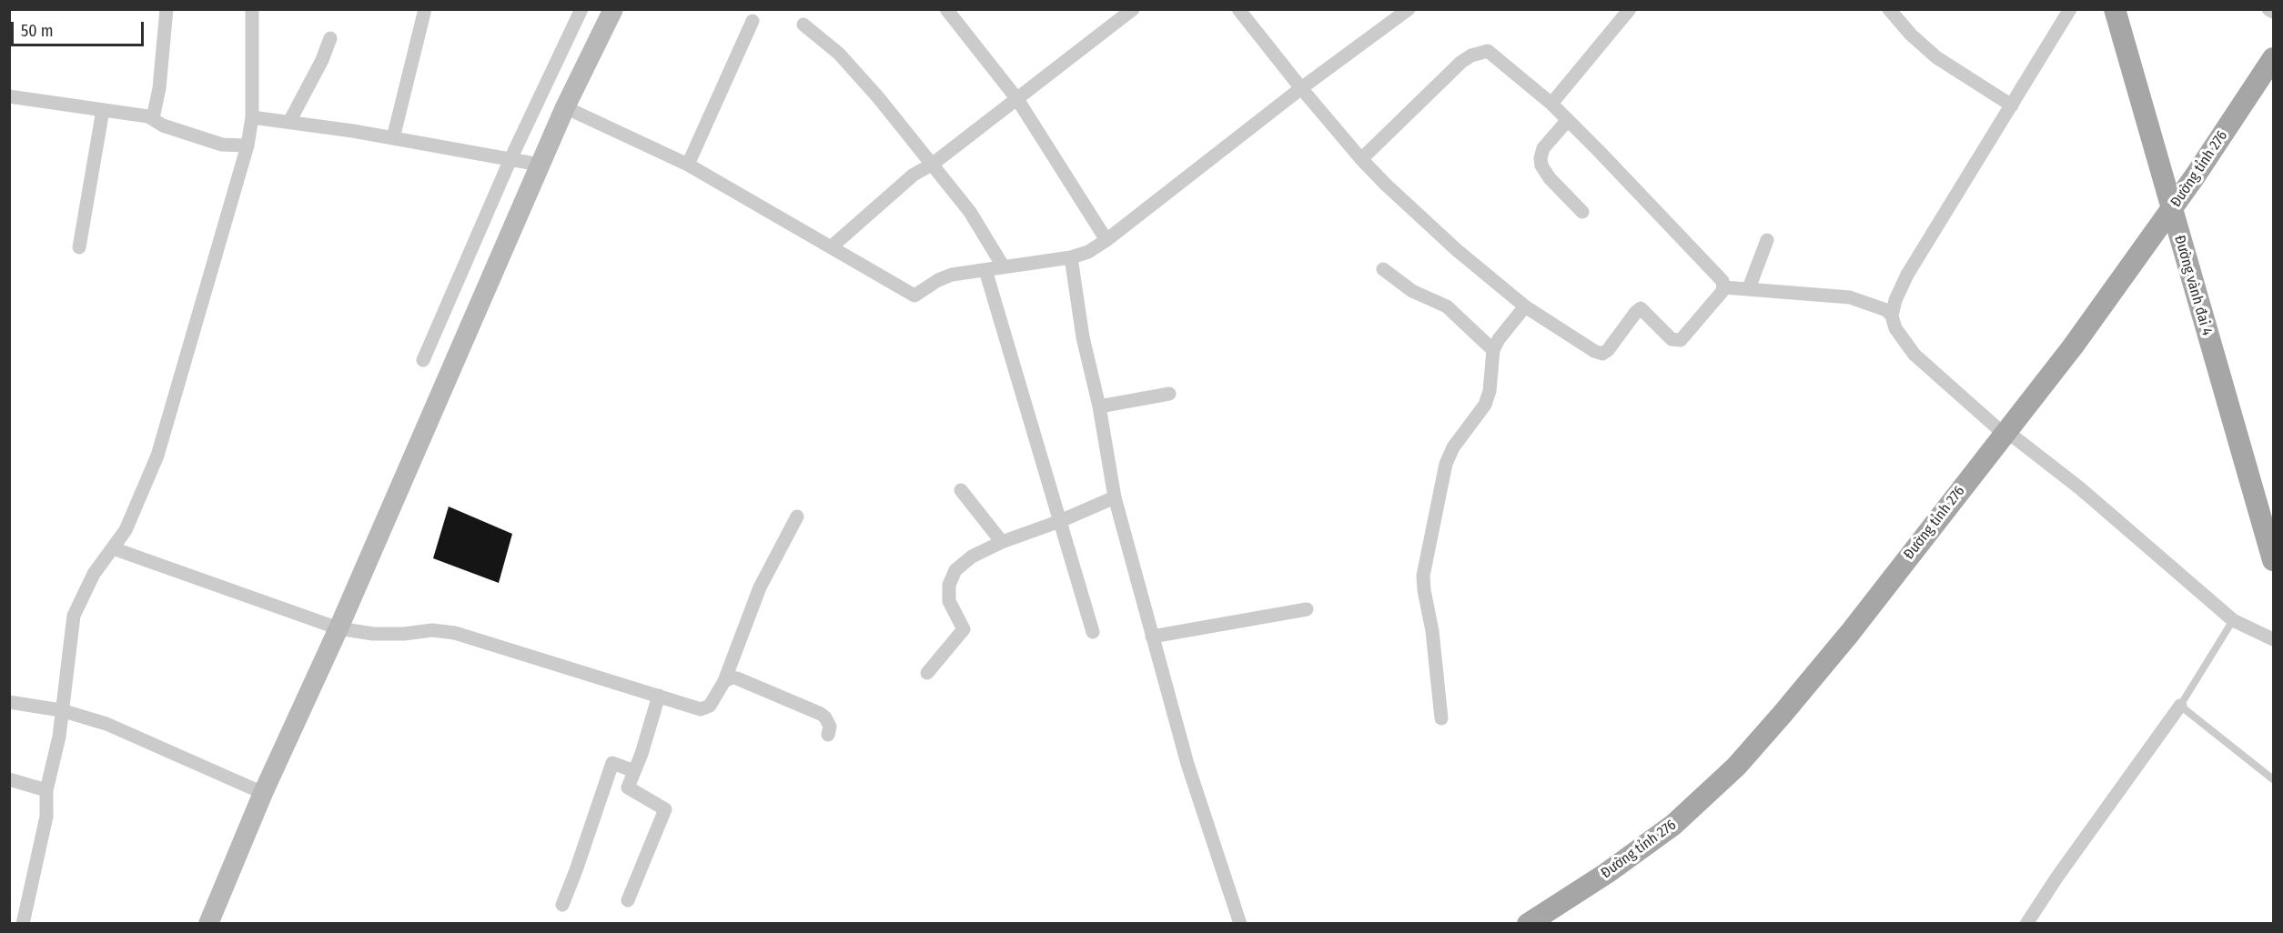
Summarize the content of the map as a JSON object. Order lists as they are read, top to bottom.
{
  "streets": {
    "main road": ["Đường tỉnh 276", "Đường vành đai 4"]
  },
  "crossings": [
    ["Đường tỉnh 276", "Đường vành đai 4"]
  ],
  "scale_bar": "50 m"
}
